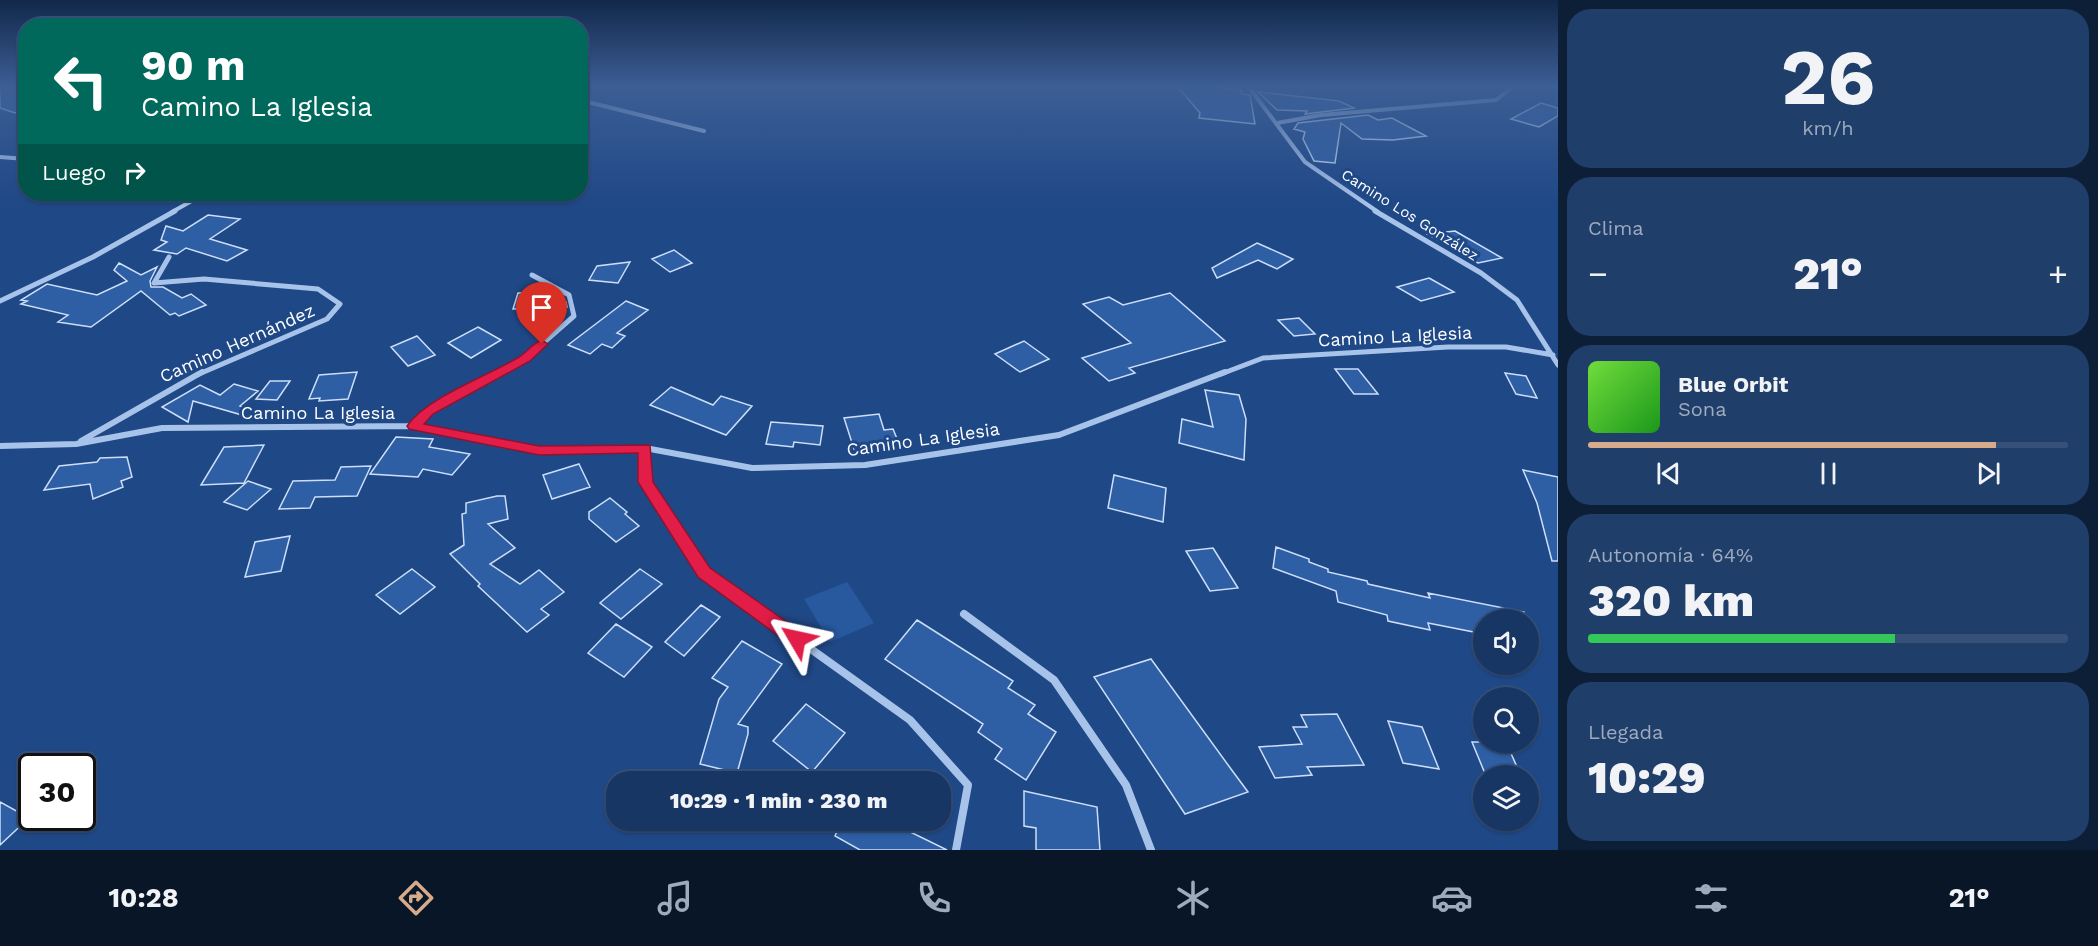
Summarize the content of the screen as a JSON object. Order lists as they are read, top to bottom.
{
  "streets": {
    "street": ["Camino Los González", "Camino La Iglesia", "Camino Hernández"]
  },
  "crossings": [
    ["Camino Los González", "Camino La Iglesia"],
    ["Camino La Iglesia", "Camino Hernández"]
  ],
  "page": {
    "tile": [
      ["26", "km/h"],
      "Clima",
      ["Autonomía · 64%", "320 km"],
      ["Llegada", "10:29"]
    ],
    "turn": ["90 m", "Camino La Iglesia"],
    "then": "Luego",
    "heat": ["−", "21°", "+"],
    "song": ["Blue Orbit", "Sona"],
    "limit": "30",
    "trip": "10:29 · 1 min · 230 m",
    "tabs": ["10:28", "21°"]
  }
}
